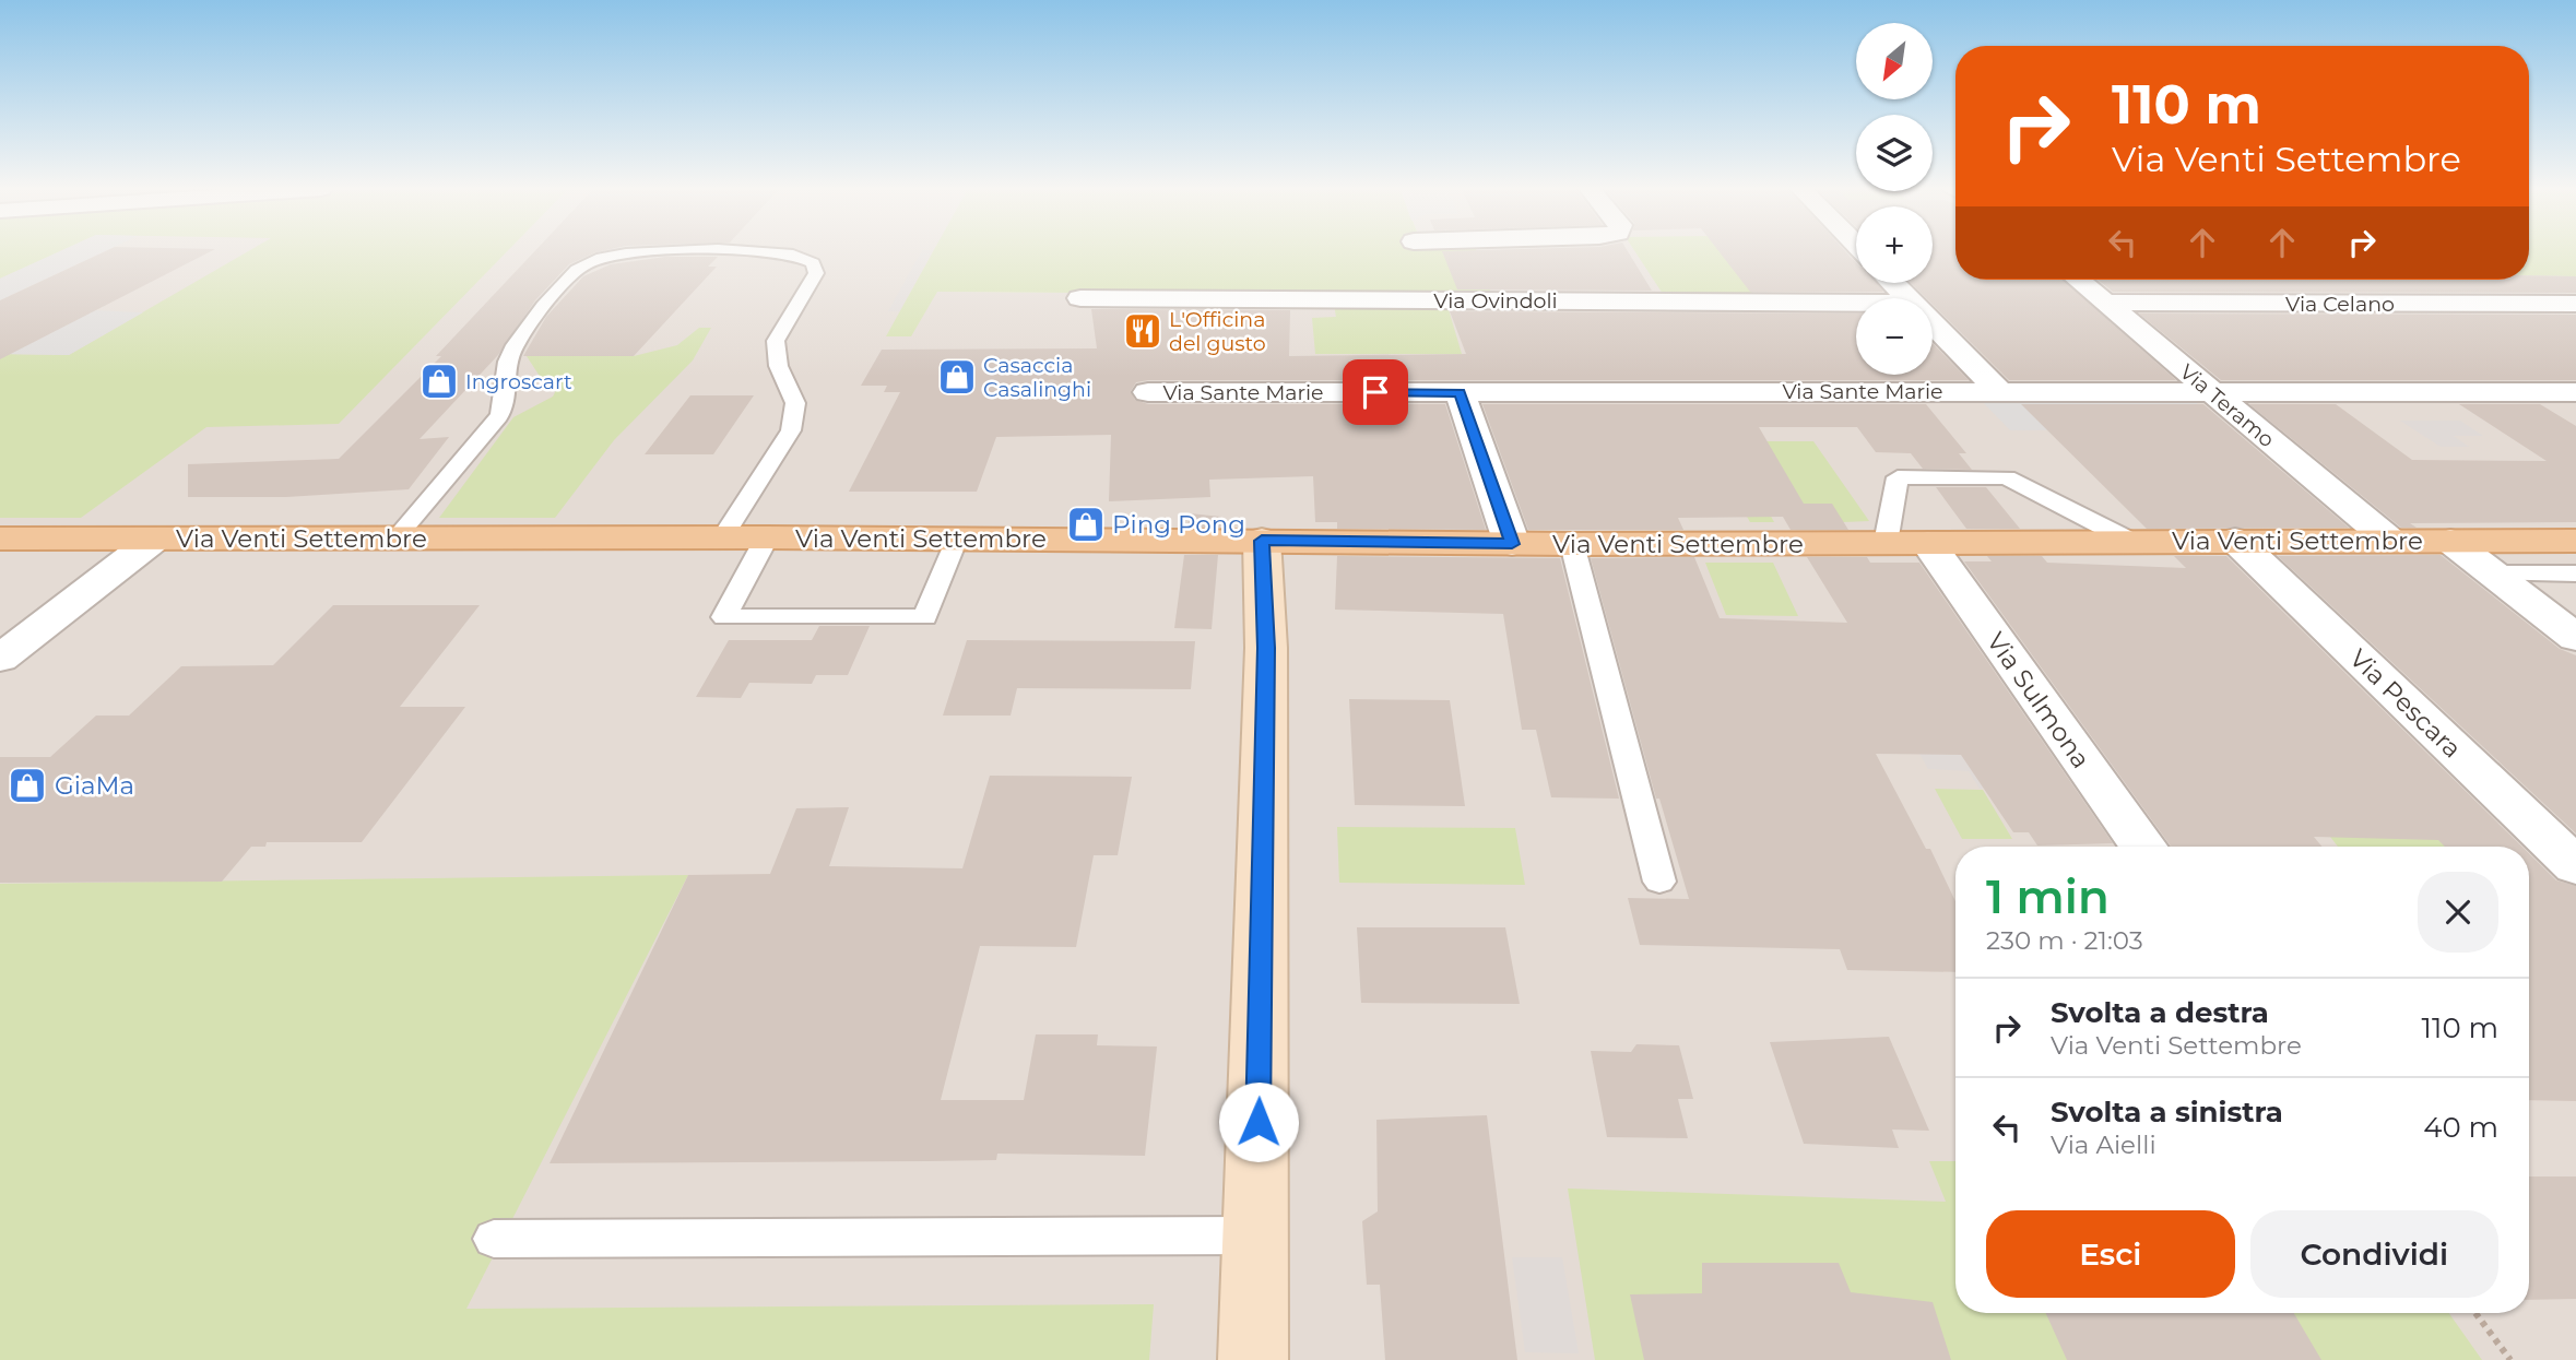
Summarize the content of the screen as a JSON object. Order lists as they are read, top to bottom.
{
  "streets": {
    "main road": ["Via Venti Settembre"],
    "street": [
      "Via Ovindoli",
      "Via Celano",
      "Via Sante Marie",
      "Via Teramo",
      "Via Sulmona",
      "Via Pescara"
    ]
  },
  "crossings": [
    ["Via Celano", "Via Teramo"],
    ["Via Sante Marie", "Via Teramo"],
    ["Via Teramo", "Via Venti Settembre"],
    ["Via Venti Settembre", "Via Sulmona"],
    ["Via Venti Settembre", "Via Pescara"]
  ],
  "places": {
    "restaurant": ["L'Officina del gusto"],
    "shop": [
      "Casaccia Casalinghi",
      "Ingroscart",
      "Ping Pong",
      "GiaMa"
    ]
  },
  "north": "bottom left",
  "page": {
    "map_buttons": ["+", "−"],
    "turn": ["110 m", "Via Venti Settembre"],
    "heading": ["1 min", "230 m · 21:03"],
    "list": [
      {
        "name": "Svolta a destra",
        "note": "Via Venti Settembre",
        "value": "110 m"
      },
      {
        "name": "Svolta a sinistra",
        "note": "Via Aielli",
        "value": "40 m"
      }
    ],
    "buttons": ["Esci", "Condividi"]
  }
}
